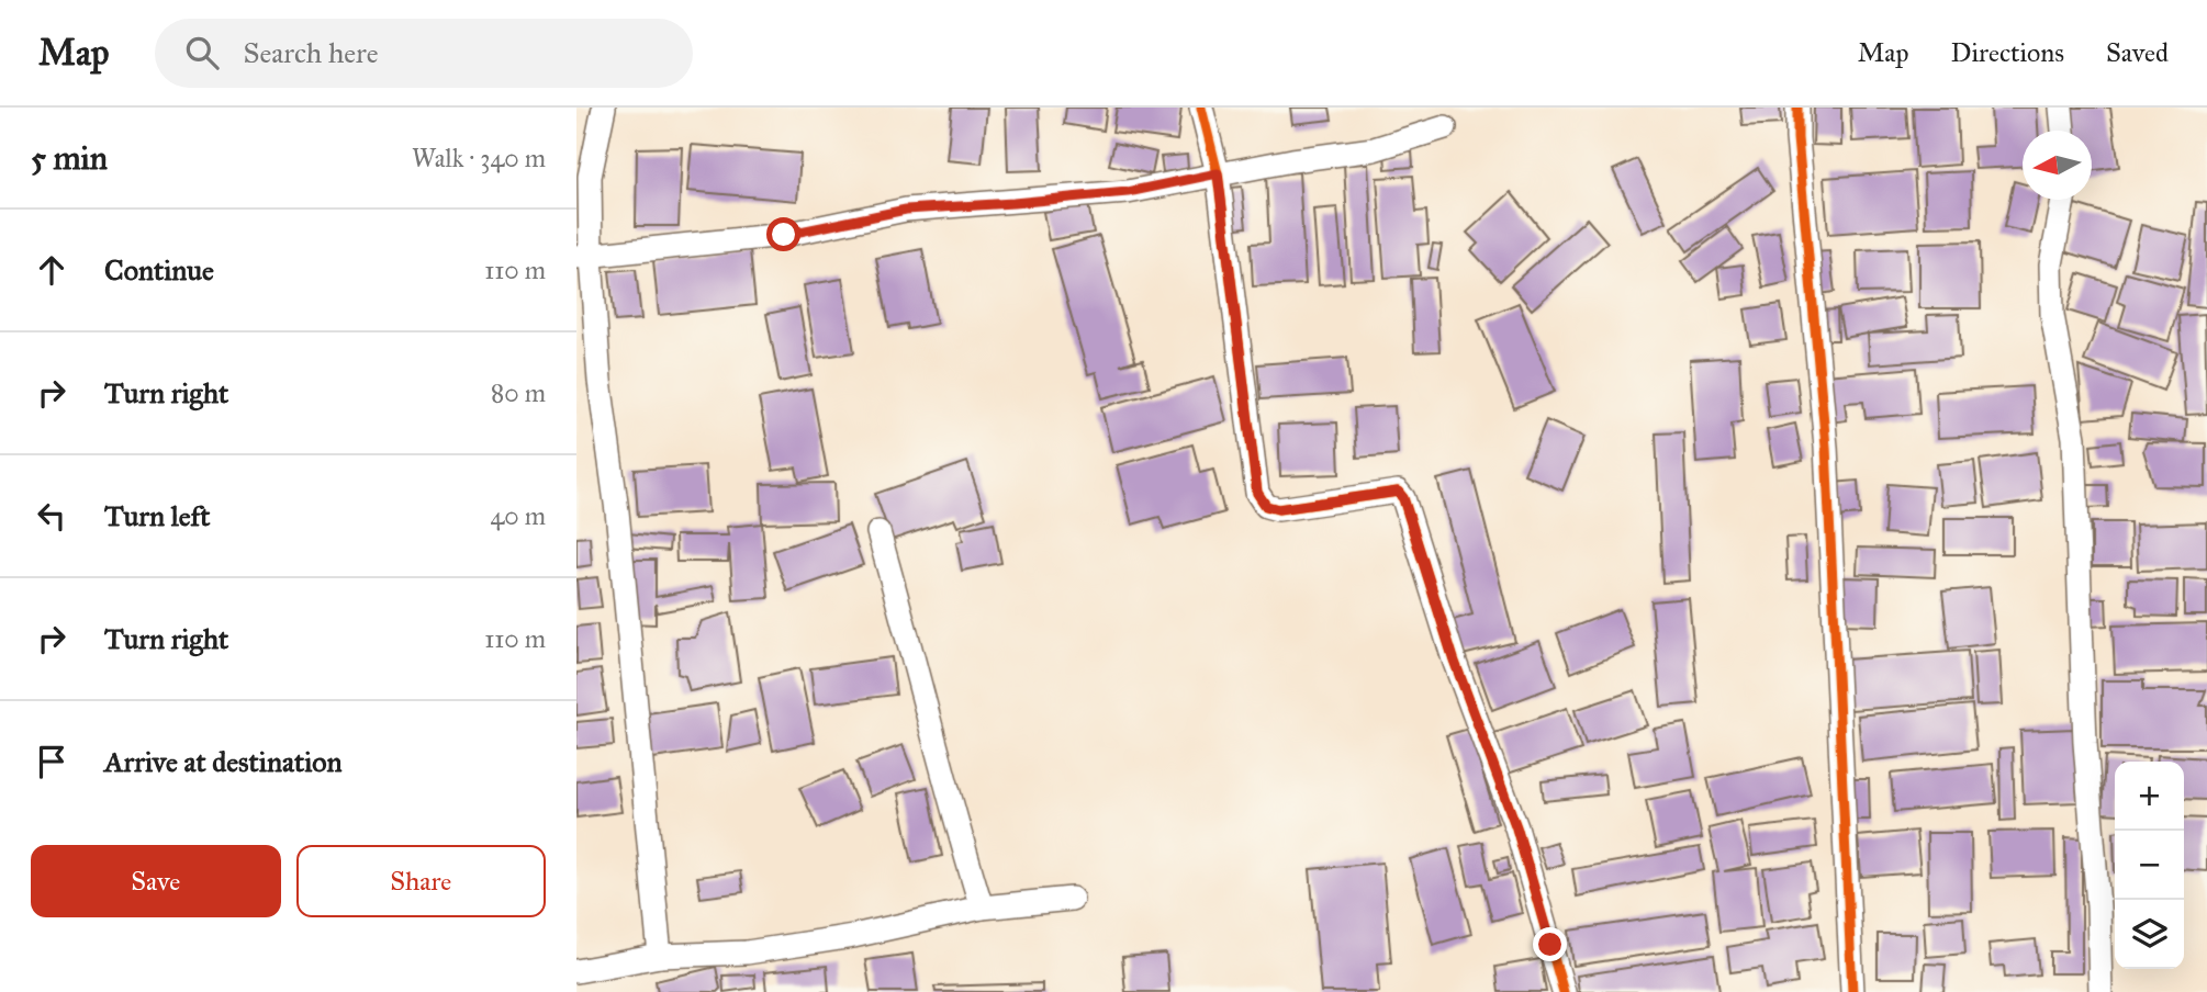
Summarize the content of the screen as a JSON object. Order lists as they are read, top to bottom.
{
  "north": "left",
  "page": {
    "header": "Map",
    "search": "Search here",
    "nav": ["Map", "Directions", "Saved"],
    "heading": ["5 min", "Walk · 340 m"],
    "list": [
      ["Continue", "110 m"],
      ["Turn right", "80 m"],
      ["Turn left", "40 m"],
      ["Turn right", "110 m"],
      "Arrive at destination"
    ],
    "map_buttons": ["+", "−"],
    "buttons": ["Save", "Share"]
  }
}
